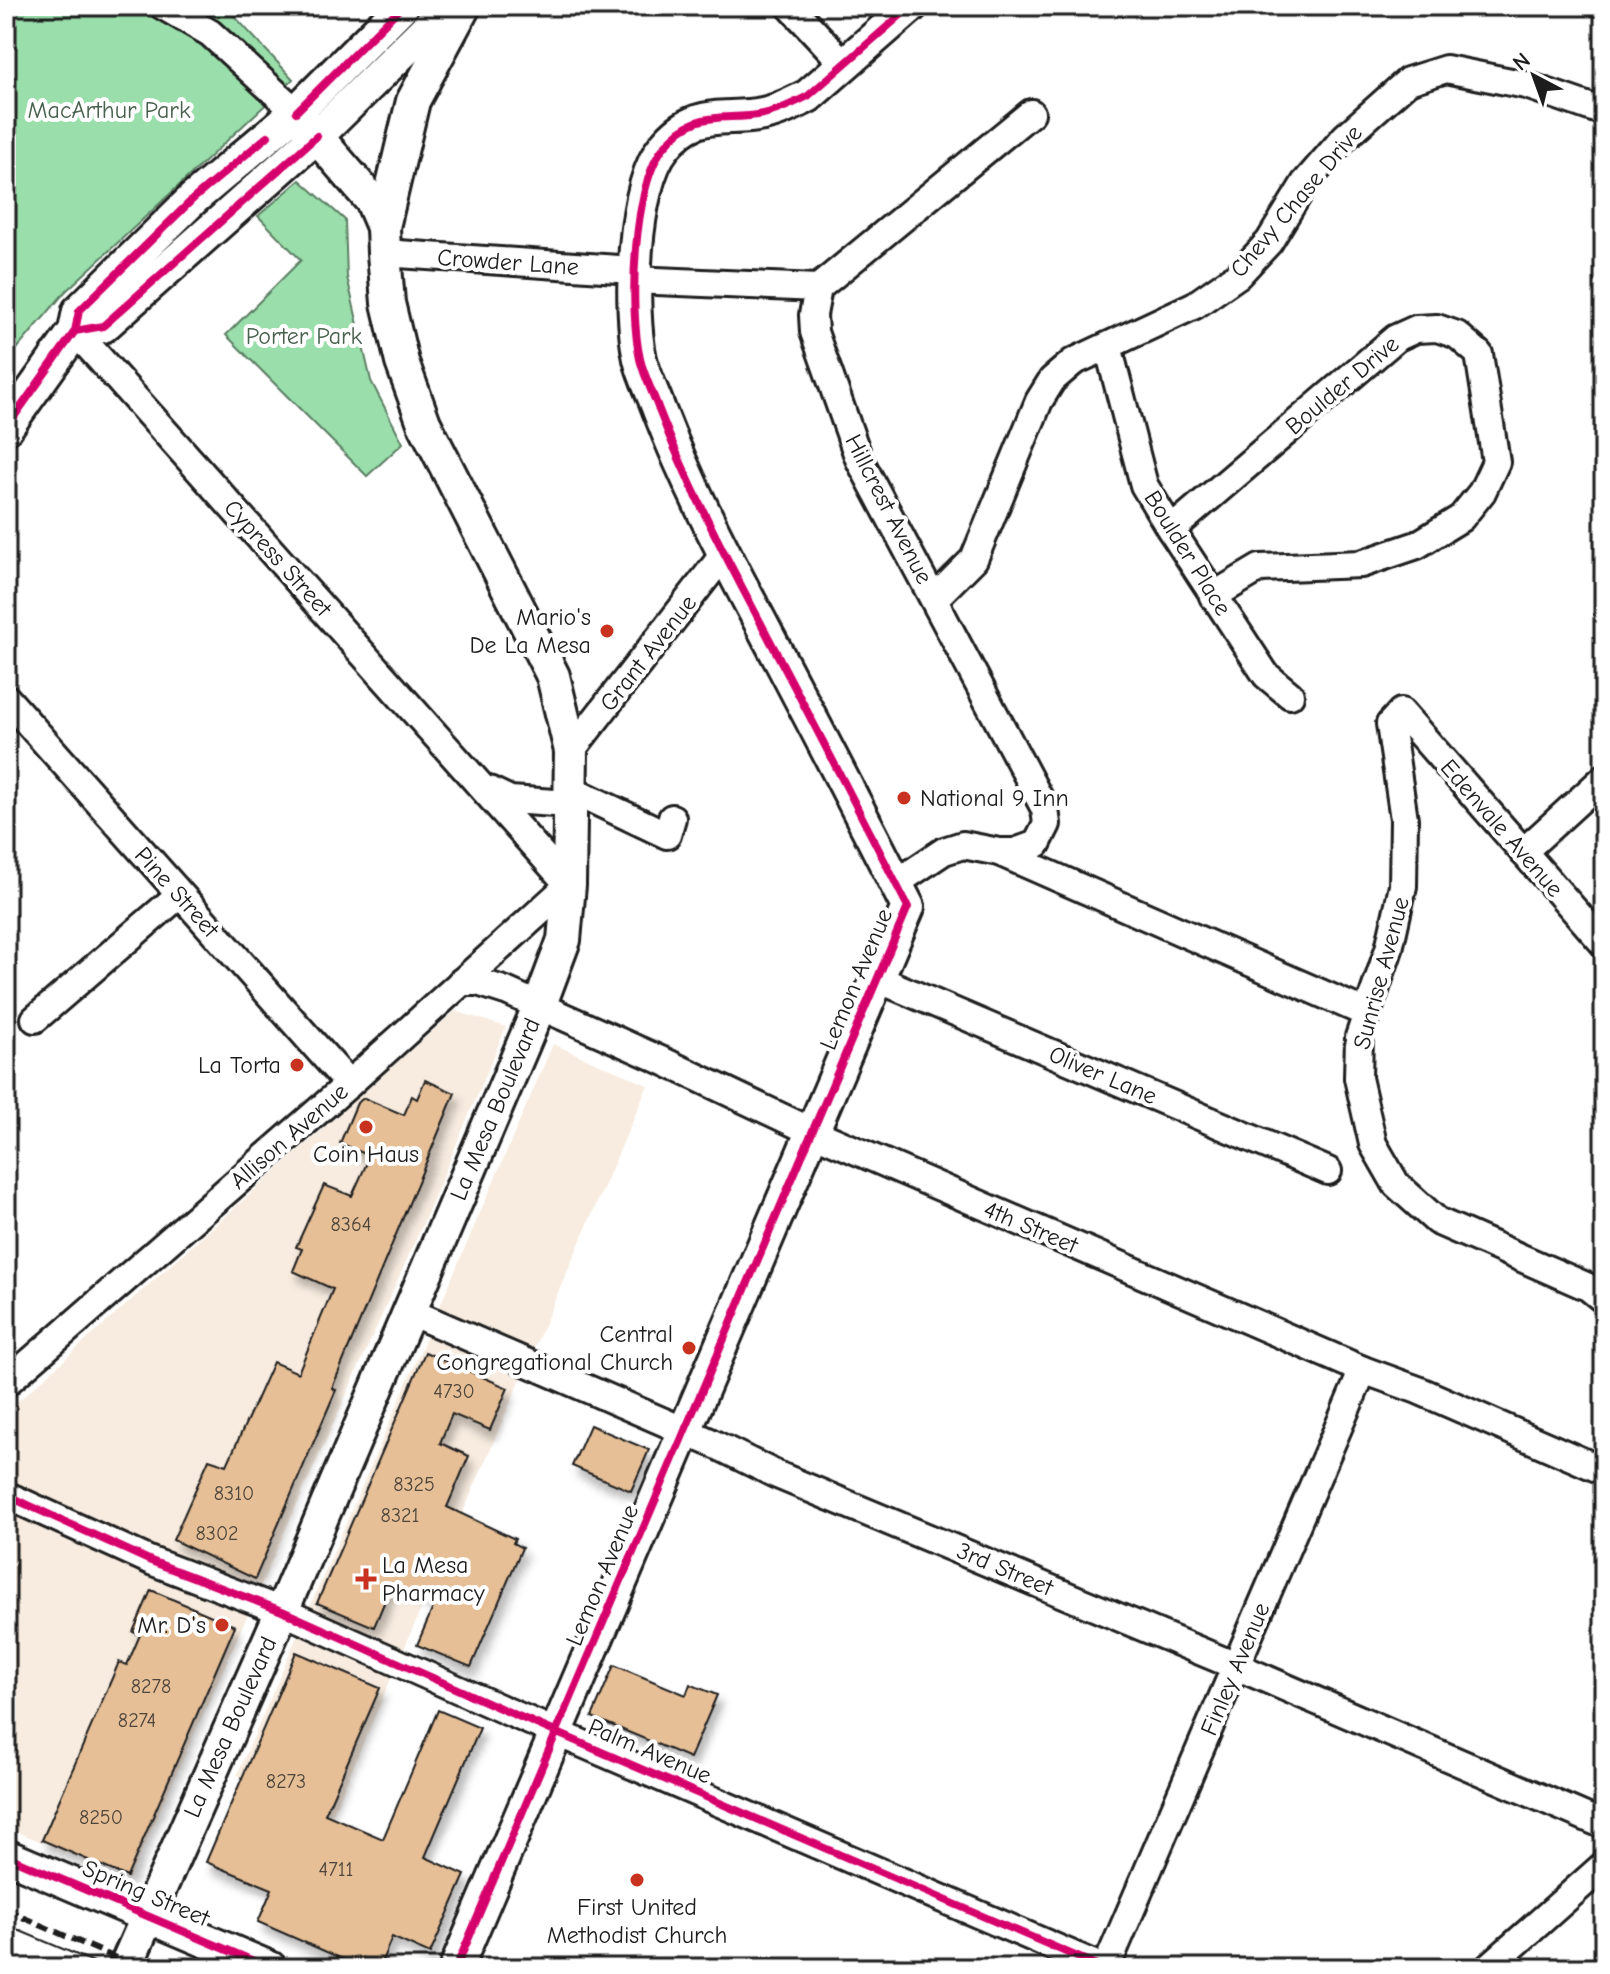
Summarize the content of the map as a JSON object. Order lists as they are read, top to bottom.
{
  "streets": {
    "main road": ["Lemon Avenue", "La Mesa Boulevard", "Spring Street"],
    "street": [
      "Chevy Chase Drive",
      "Crowder Lane",
      "Boulder Drive",
      "Hillcrest Avenue",
      "Boulder Place",
      "Cypress Street",
      "Grant Avenue",
      "Edenvale Avenue",
      "Pine Street",
      "Sunrise Avenue",
      "Oliver Lane",
      "Allison Avenue",
      "4th Street",
      "3rd Street",
      "Finley Avenue",
      "Palm Avenue"
    ]
  },
  "crossings": [
    ["Chevy Chase Drive", "Hillcrest Avenue"],
    ["Chevy Chase Drive", "Boulder Place"],
    ["Crowder Lane", "Hillcrest Avenue"],
    ["Crowder Lane", "Lemon Avenue"],
    ["Crowder Lane", "La Mesa Boulevard"],
    ["Boulder Drive", "Boulder Place"],
    ["Hillcrest Avenue", "Sunrise Avenue"],
    ["Hillcrest Avenue", "Lemon Avenue"],
    ["Cypress Street", "La Mesa Boulevard"],
    ["Cypress Street", "Allison Avenue"],
    ["Grant Avenue", "Lemon Avenue"],
    ["Grant Avenue", "La Mesa Boulevard"],
    ["Edenvale Avenue", "Sunrise Avenue"],
    ["Pine Street", "Allison Avenue"],
    ["Lemon Avenue", "Oliver Lane"],
    ["Lemon Avenue", "4th Street"],
    ["Lemon Avenue", "3rd Street"],
    ["Lemon Avenue", "Palm Avenue"],
    ["La Mesa Boulevard", "Allison Avenue"],
    ["La Mesa Boulevard", "4th Street"],
    ["La Mesa Boulevard", "3rd Street"],
    ["La Mesa Boulevard", "Palm Avenue"],
    ["La Mesa Boulevard", "Spring Street"],
    ["Allison Avenue", "4th Street"],
    ["4th Street", "Finley Avenue"],
    ["3rd Street", "Finley Avenue"],
    ["Finley Avenue", "Palm Avenue"]
  ],
  "parks": ["MacArthur Park", "Porter Park"],
  "places": {
    "other": [
      "Mario's De La Mesa",
      "National 9 Inn",
      "La Torta",
      "Coin Haus",
      "Central Congregational Church",
      "Mr. D's",
      "First United Methodist Church"
    ],
    "health": ["La Mesa Pharmacy"]
  },
  "house_numbers": [
    "8364",
    "4730",
    "8325",
    "8310",
    "8321",
    "8302",
    "8278",
    "8274",
    "8273",
    "8250",
    "4711"
  ],
  "north": "top left"
}
